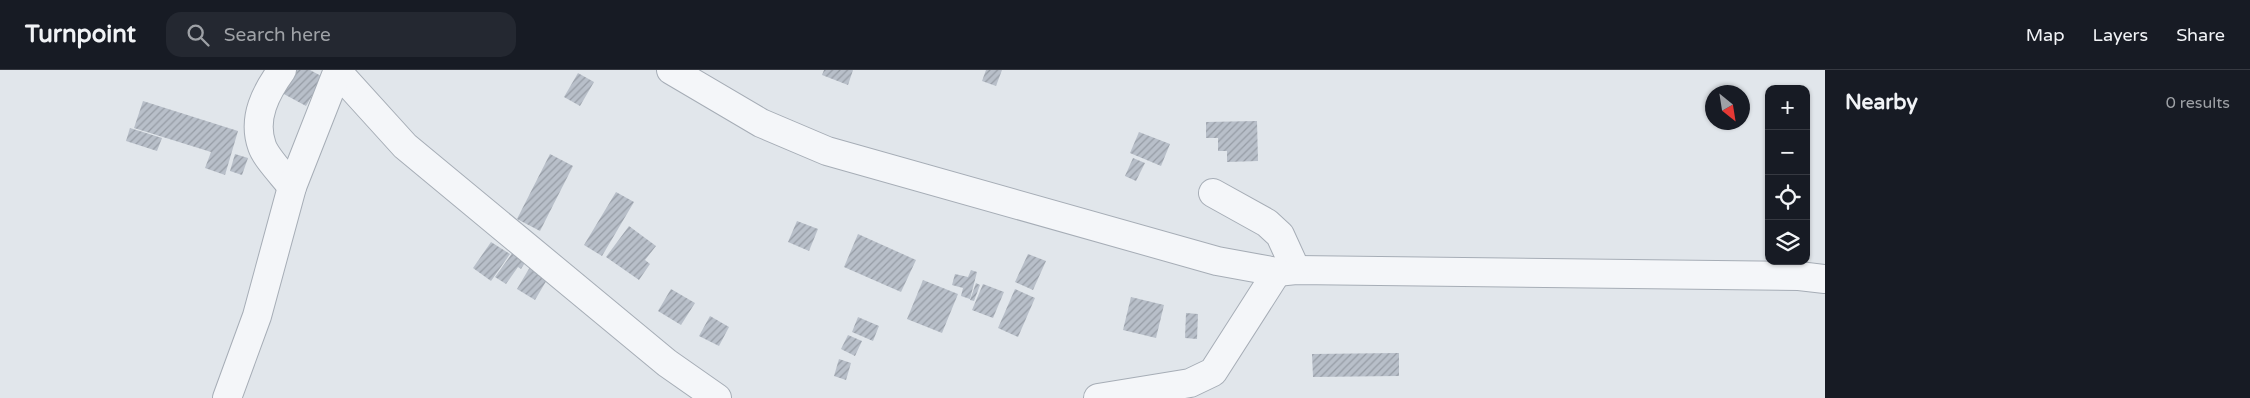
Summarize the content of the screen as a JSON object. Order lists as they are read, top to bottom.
{
  "north": "bottom right",
  "page": {
    "header": "Turnpoint",
    "search": "Search here",
    "nav": ["Map", "Layers", "Share"],
    "heading": ["Nearby", "0 results"],
    "map_buttons": ["+", "−"]
  }
}
